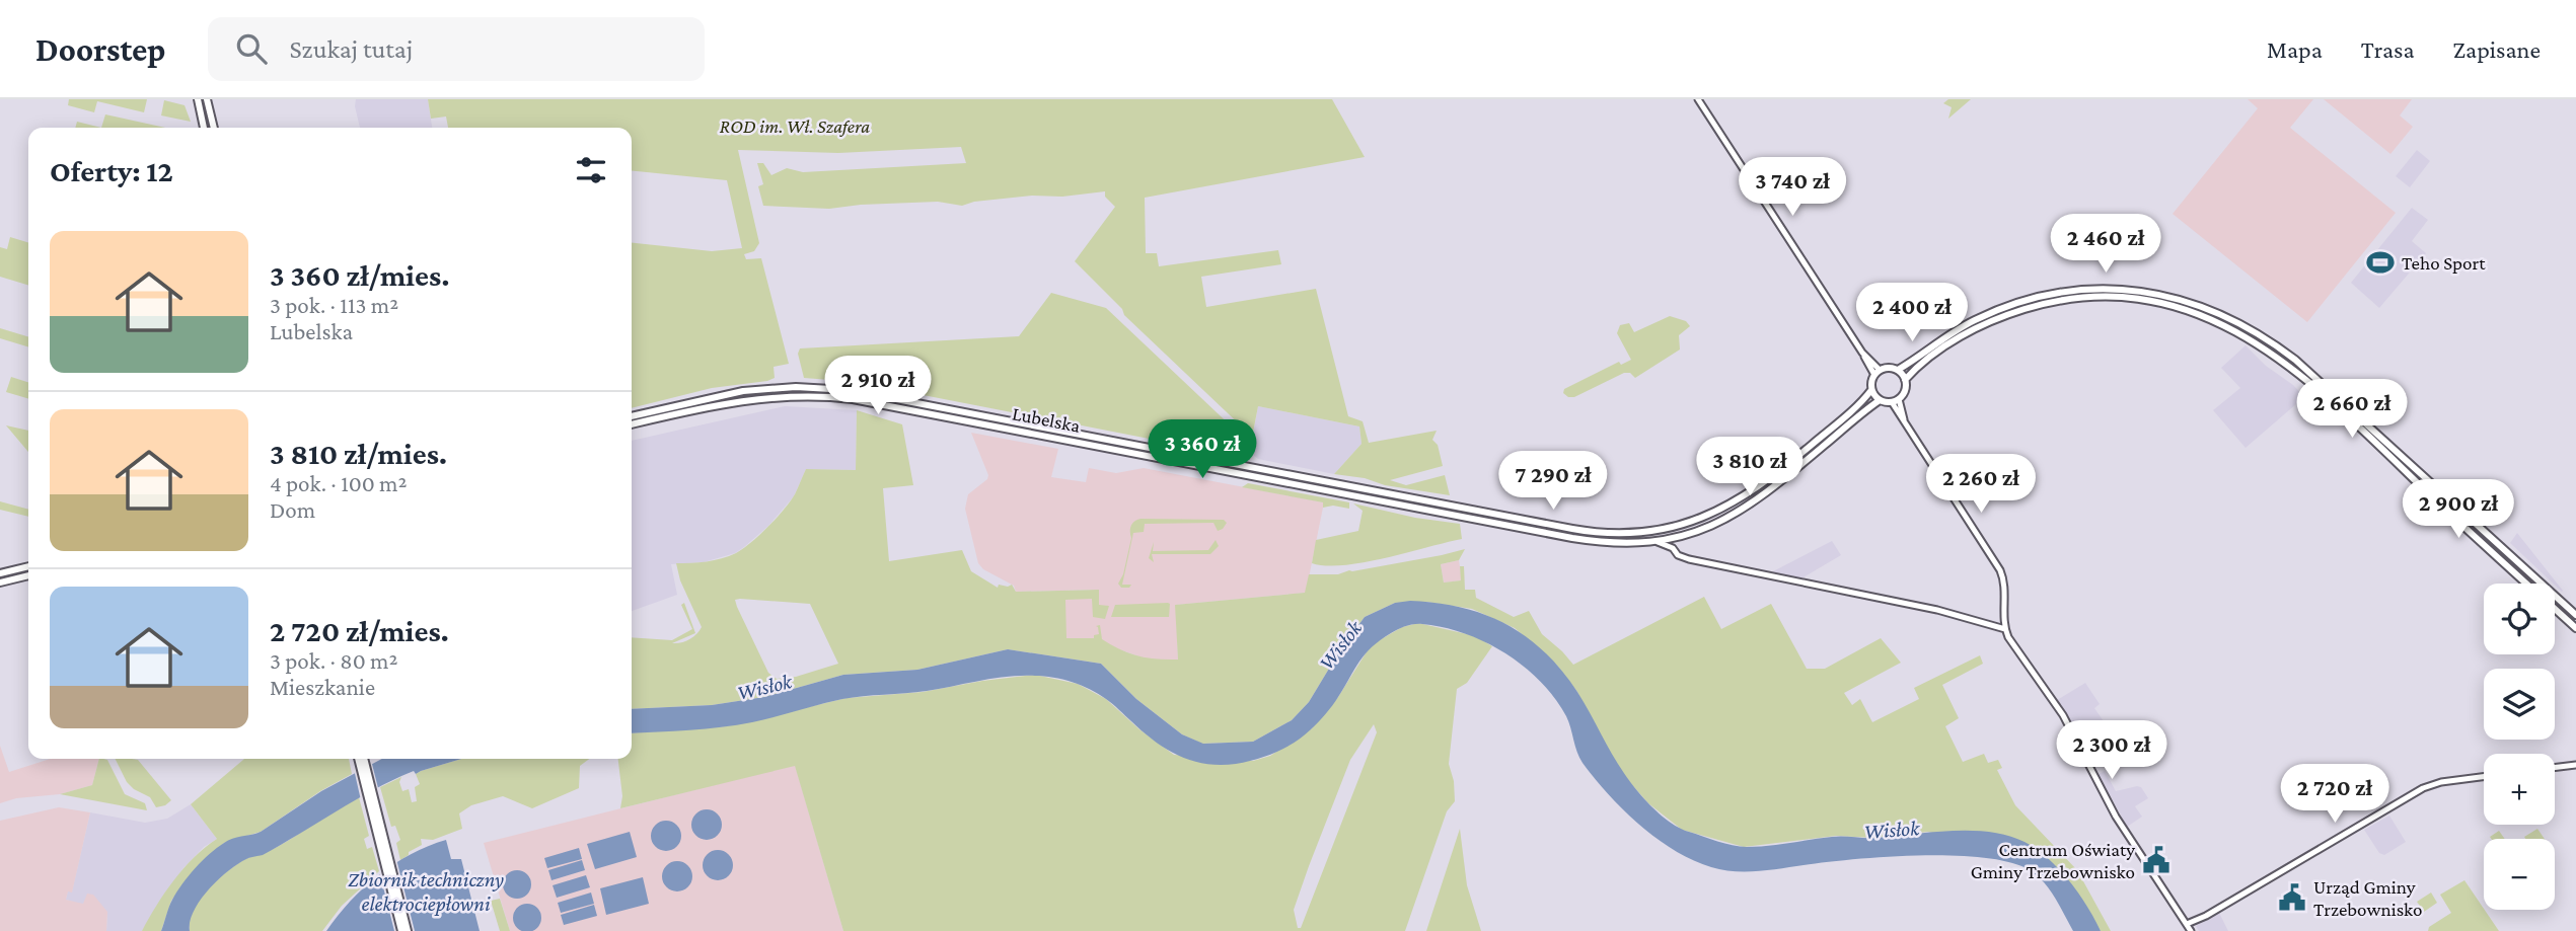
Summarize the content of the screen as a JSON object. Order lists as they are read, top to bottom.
{
  "streets": {
    "main road": ["Lubelska"]
  },
  "water": ["Wisłok", "Zbiornik techniczny elektrociepłowni"],
  "parks": ["ROD im. Wł. Szafera"],
  "places": {
    "sports": ["Teho Sport"],
    "public building": ["Centrum Oświaty Gminy Trzebownisko", "Urząd Gminy Trzebownisko"]
  },
  "page": {
    "header": "Doorstep",
    "search": "Szukaj tutaj",
    "nav": ["Mapa", "Trasa", "Zapisane"],
    "heading": "Oferty: 12",
    "price": [
      "3 740 zł",
      "2 460 zł",
      "2 400 zł",
      "2 910 zł",
      "2 660 zł",
      "3 360 zł",
      "3 810 zł",
      "7 290 zł",
      "2 260 zł",
      "2 900 zł",
      "2 300 zł",
      "2 720 zł"
    ],
    "list": [
      {
        "name": "3 360 zł/mies.",
        "note": "3 pok. · 113 m² · Lubelska"
      },
      {
        "name": "3 810 zł/mies.",
        "note": "4 pok. · 100 m² · Dom"
      },
      {
        "name": "2 720 zł/mies.",
        "note": "3 pok. · 80 m² · Mieszkanie"
      }
    ],
    "map_buttons": ["+", "−"]
  }
}
